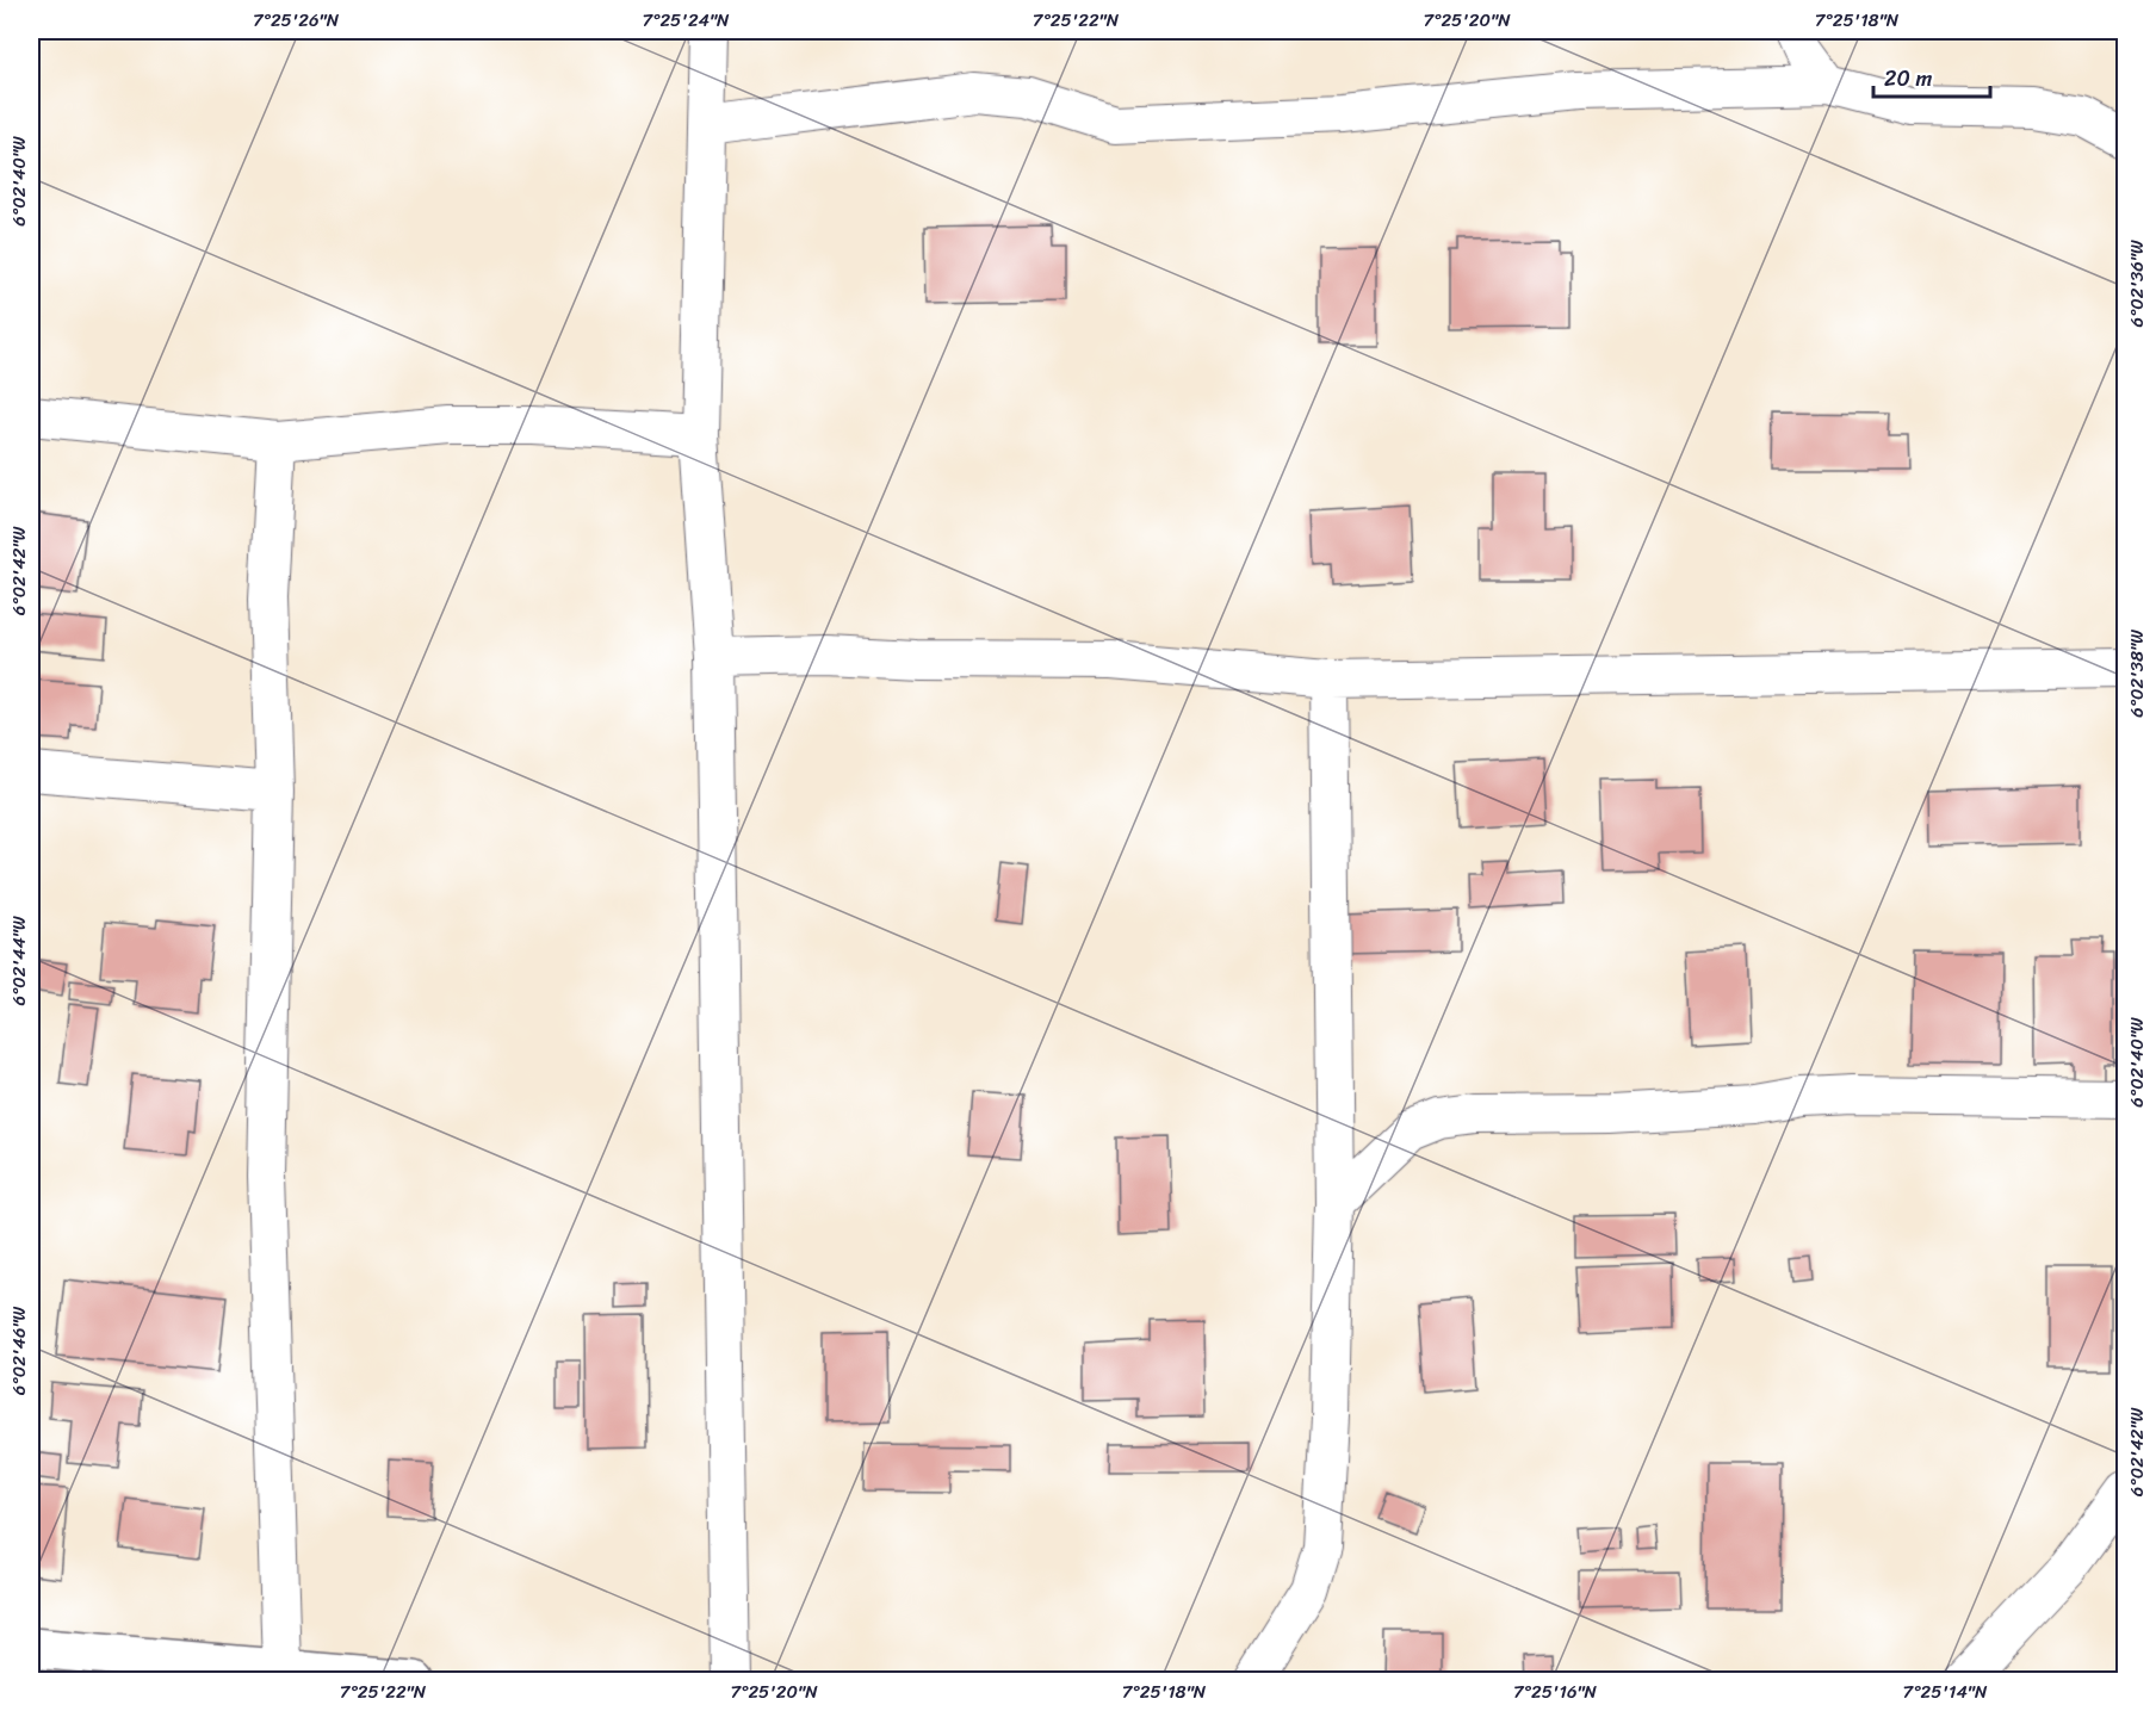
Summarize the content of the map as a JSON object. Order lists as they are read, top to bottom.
{
  "scale_bar": "20 m",
  "coordinates": [
    "7°25'26\"N",
    "7°25'24\"N",
    "7°25'22\"N",
    "7°25'20\"N",
    "7°25'18\"N",
    "6°02'40\"W",
    "6°02'36\"W",
    "6°02'42\"W",
    "6°02'38\"W",
    "6°02'44\"W",
    "6°02'46\"W",
    "7°25'16\"N",
    "7°25'14\"N"
  ]
}
